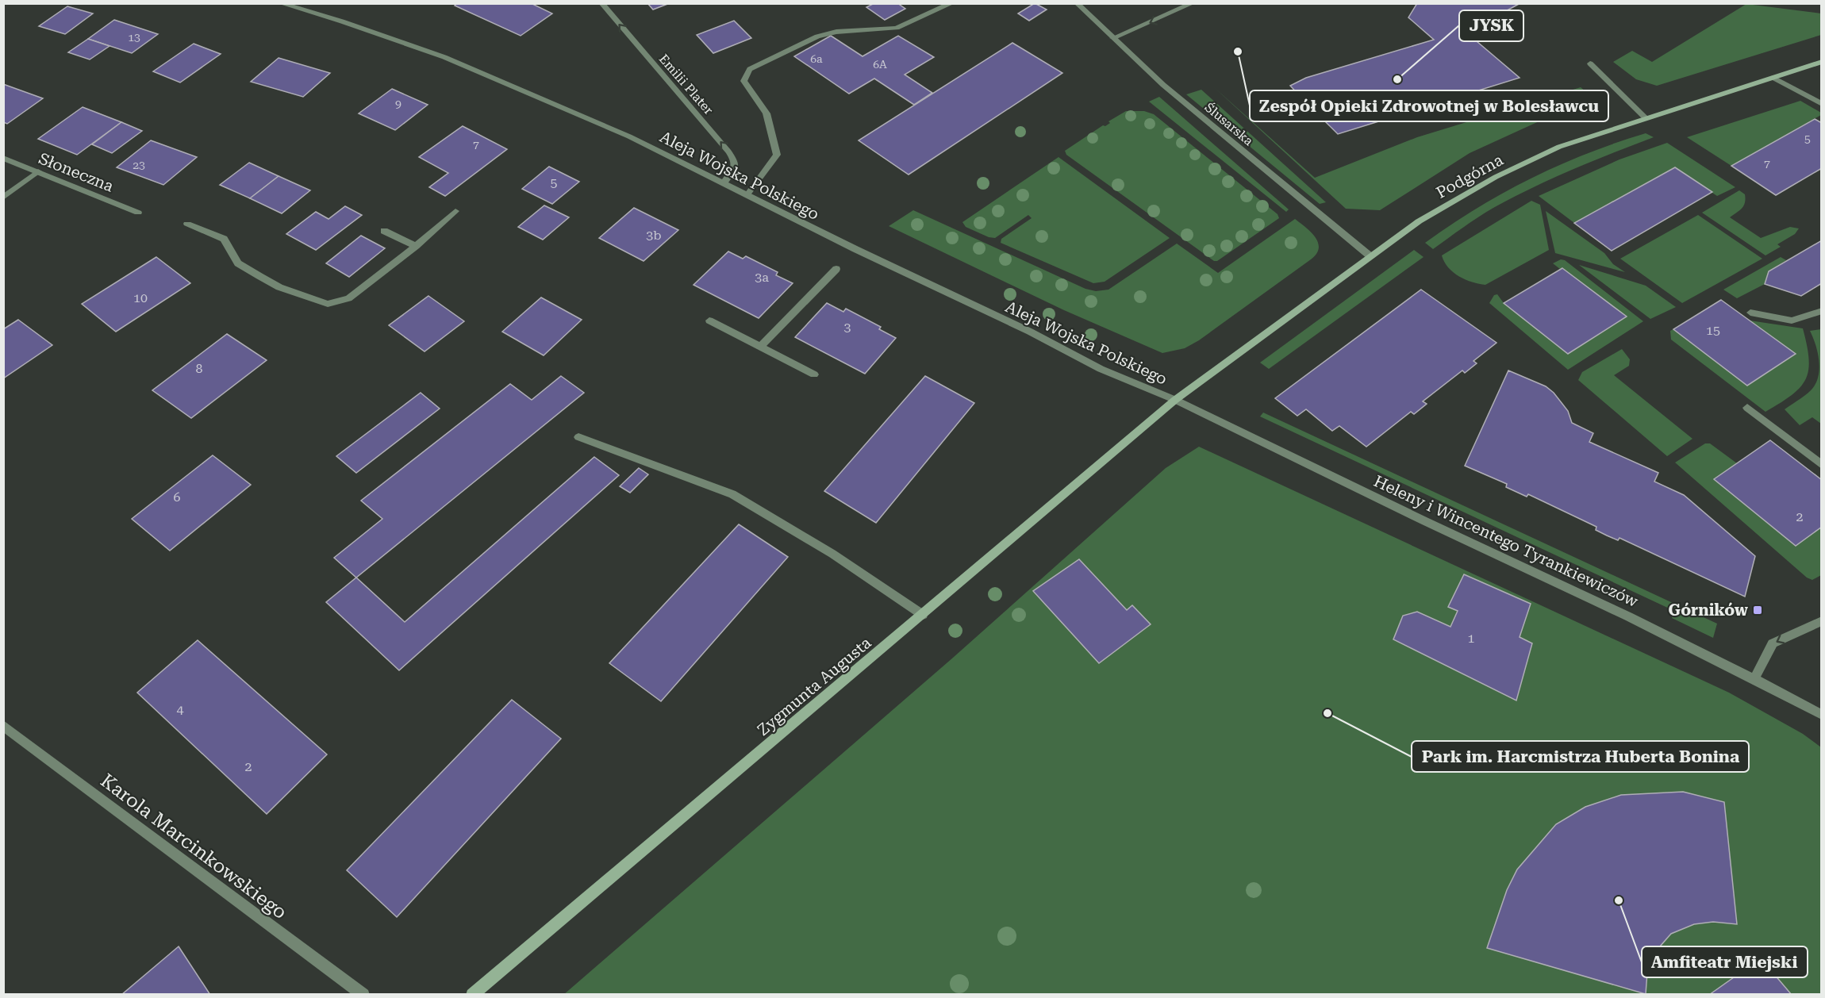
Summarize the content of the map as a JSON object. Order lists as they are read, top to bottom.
{
  "streets": {
    "street": [
      "Emilii Plater",
      "Ślusarska",
      "Słoneczna",
      "Aleja Wojska Polskiego",
      "Podgórna",
      "Heleny i Wincentego Tyrankiewiczów",
      "Zygmunta Augusta",
      "Karola Marcinkowskiego"
    ]
  },
  "crossings": [
    ["Emilii Plater", "Aleja Wojska Polskiego"],
    ["Ślusarska", "Podgórna"],
    ["Aleja Wojska Polskiego", "Podgórna"],
    ["Aleja Wojska Polskiego", "Heleny i Wincentego Tyrankiewiczów"],
    ["Aleja Wojska Polskiego", "Zygmunta Augusta"],
    ["Podgórna", "Heleny i Wincentego Tyrankiewiczów"],
    ["Podgórna", "Zygmunta Augusta"],
    ["Heleny i Wincentego Tyrankiewiczów", "Zygmunta Augusta"]
  ],
  "one_way": ["Emilii Plater"],
  "places": {
    "other": [
      "Zespół Opieki Zdrowotnej w Bolesławcu",
      "JYSK",
      "Park im. Harcmistrza Huberta Bonina",
      "Amfiteatr Miejski"
    ],
    "transit": ["Górników"]
  },
  "house_numbers": [
    "13",
    "6a",
    "6A",
    "9",
    "5",
    "7",
    "7",
    "23",
    "5",
    "3b",
    "3a",
    "10",
    "3",
    "15",
    "8",
    "6",
    "2",
    "1",
    "4",
    "2"
  ]
}
